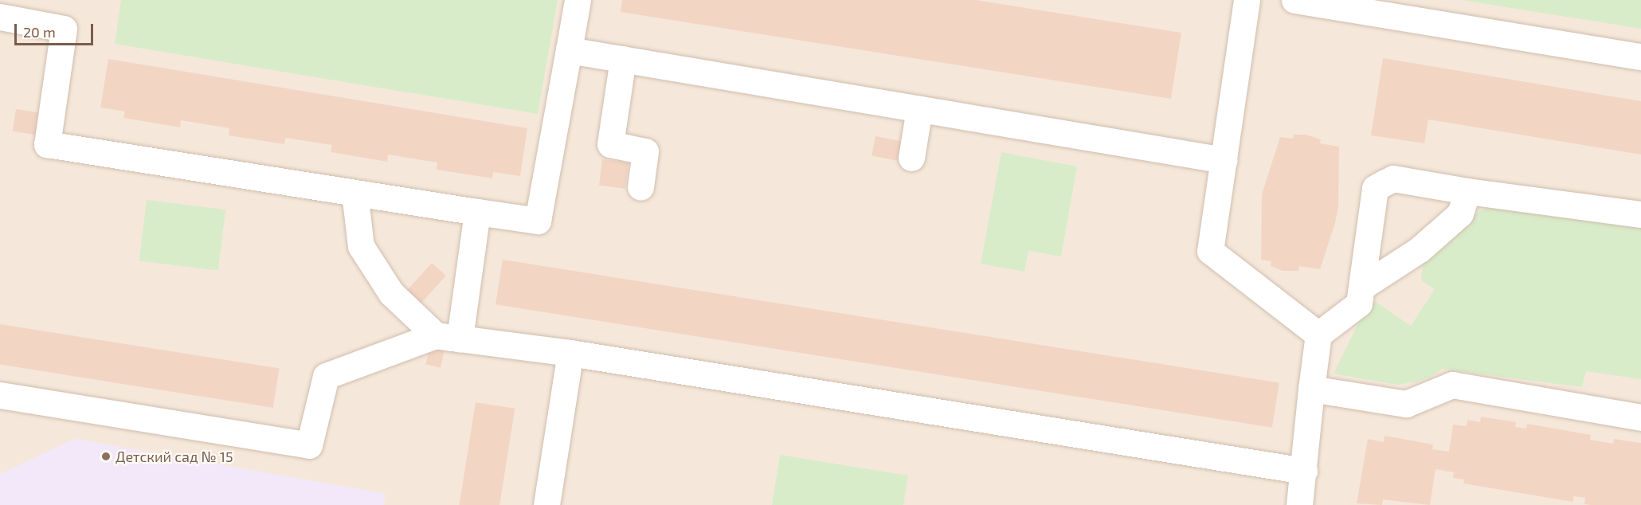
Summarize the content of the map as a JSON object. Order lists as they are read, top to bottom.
{
  "places": ["Детский сад № 15"],
  "scale_bar": "20 m"
}
